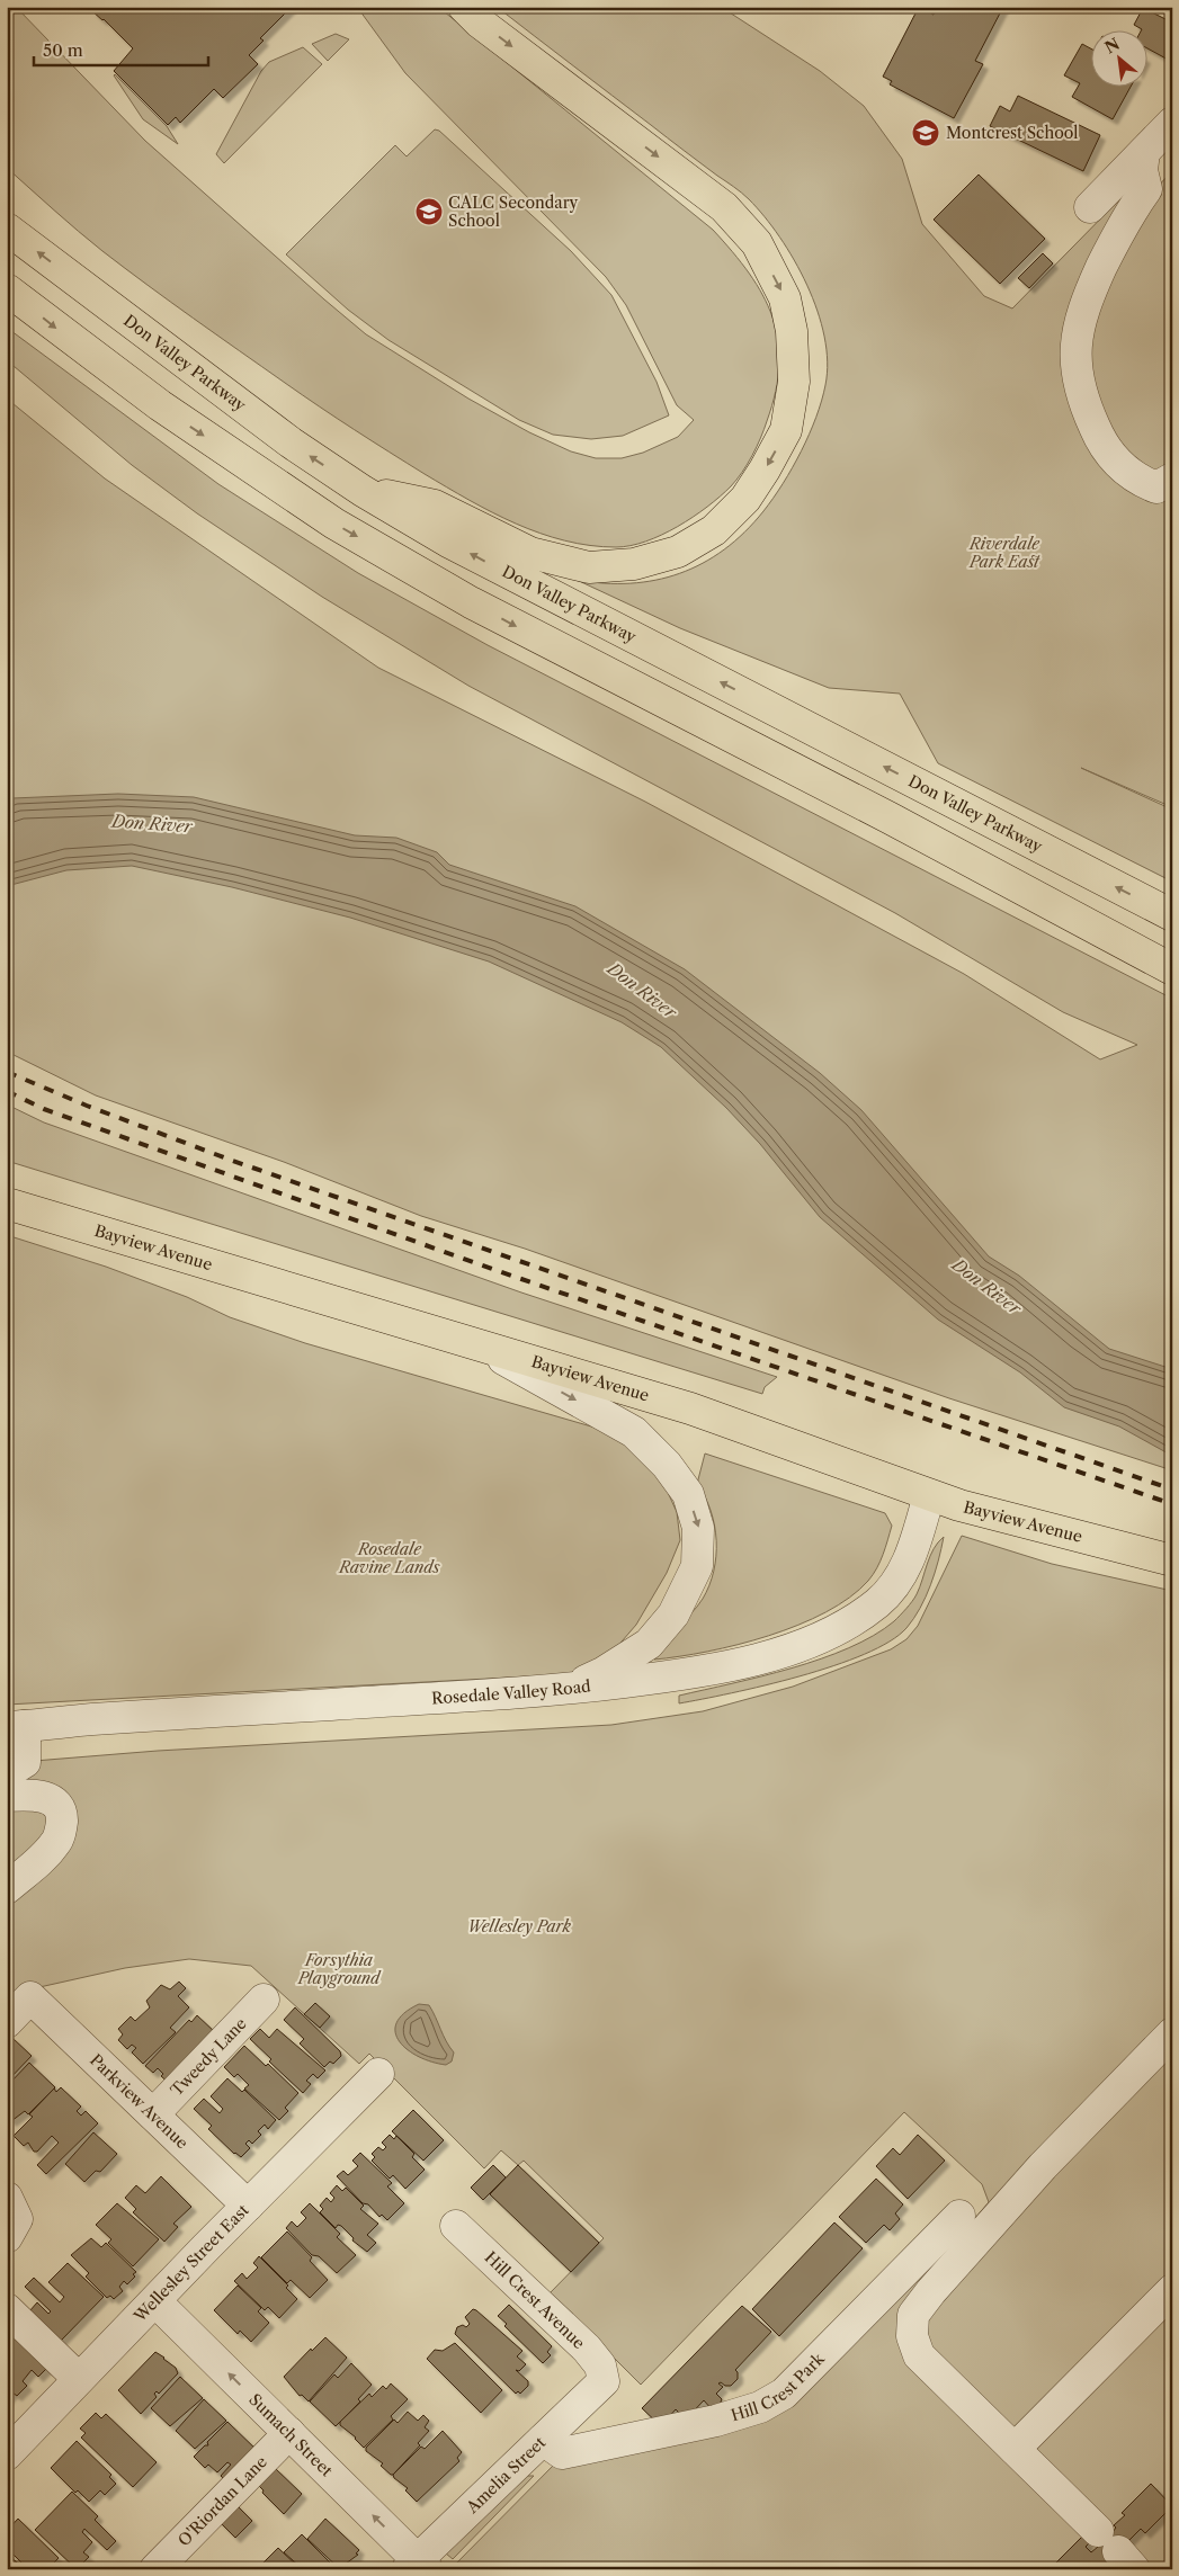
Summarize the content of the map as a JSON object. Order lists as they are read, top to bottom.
{
  "streets": {
    "main road": ["Don Valley Parkway", "Bayview Avenue"],
    "street": [
      "Rosedale Valley Road",
      "Tweedy Lane",
      "Parkview Avenue",
      "Wellesley Street East",
      "Hill Crest Avenue",
      "Hill Crest Park",
      "Sumach Street",
      "Amelia Street",
      "O'Riordan Lane"
    ]
  },
  "crossings": [
    ["Bayview Avenue", "Rosedale Valley Road"],
    ["Tweedy Lane", "Parkview Avenue"],
    ["Parkview Avenue", "Wellesley Street East"],
    ["Wellesley Street East", "Sumach Street"],
    ["Hill Crest Avenue", "Amelia Street"],
    ["Hill Crest Park", "Amelia Street"],
    ["Sumach Street", "Amelia Street"],
    ["Sumach Street", "O'Riordan Lane"]
  ],
  "one_way": ["Sumach Street"],
  "water": ["Don River"],
  "parks": [
    "Riverdale Park East",
    "Rosedale Ravine Lands",
    "Wellesley Park",
    "Forsythia Playground"
  ],
  "places": {
    "school or university": ["Montcrest School", "CALC Secondary School"]
  },
  "scale_bar": "50 m",
  "north": "top left"
}
